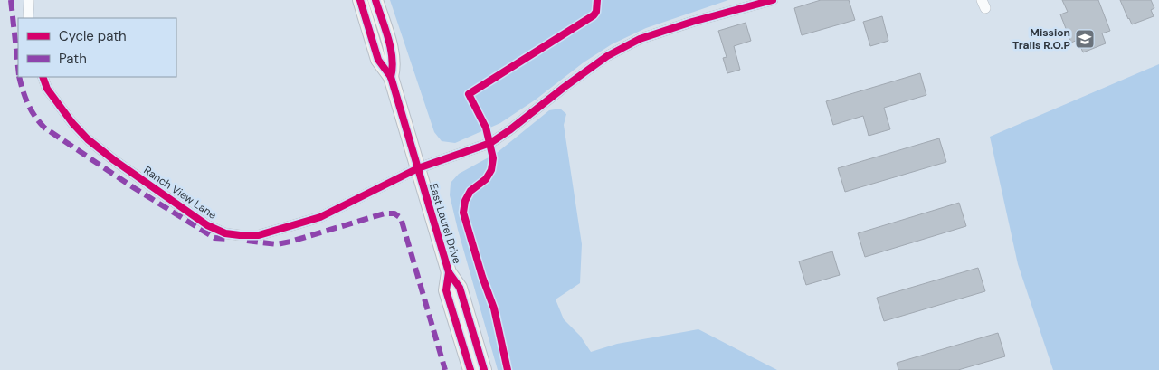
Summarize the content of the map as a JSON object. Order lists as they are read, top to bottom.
{
  "streets": {
    "main road": ["East Laurel Drive"],
    "street": ["Ranch View Lane"]
  },
  "crossings": [
    ["Ranch View Lane", "East Laurel Drive"]
  ],
  "places": {
    "school or university": ["Mission Trails R.O.P"]
  },
  "legend": ["Cycle path", "Path"]
}
